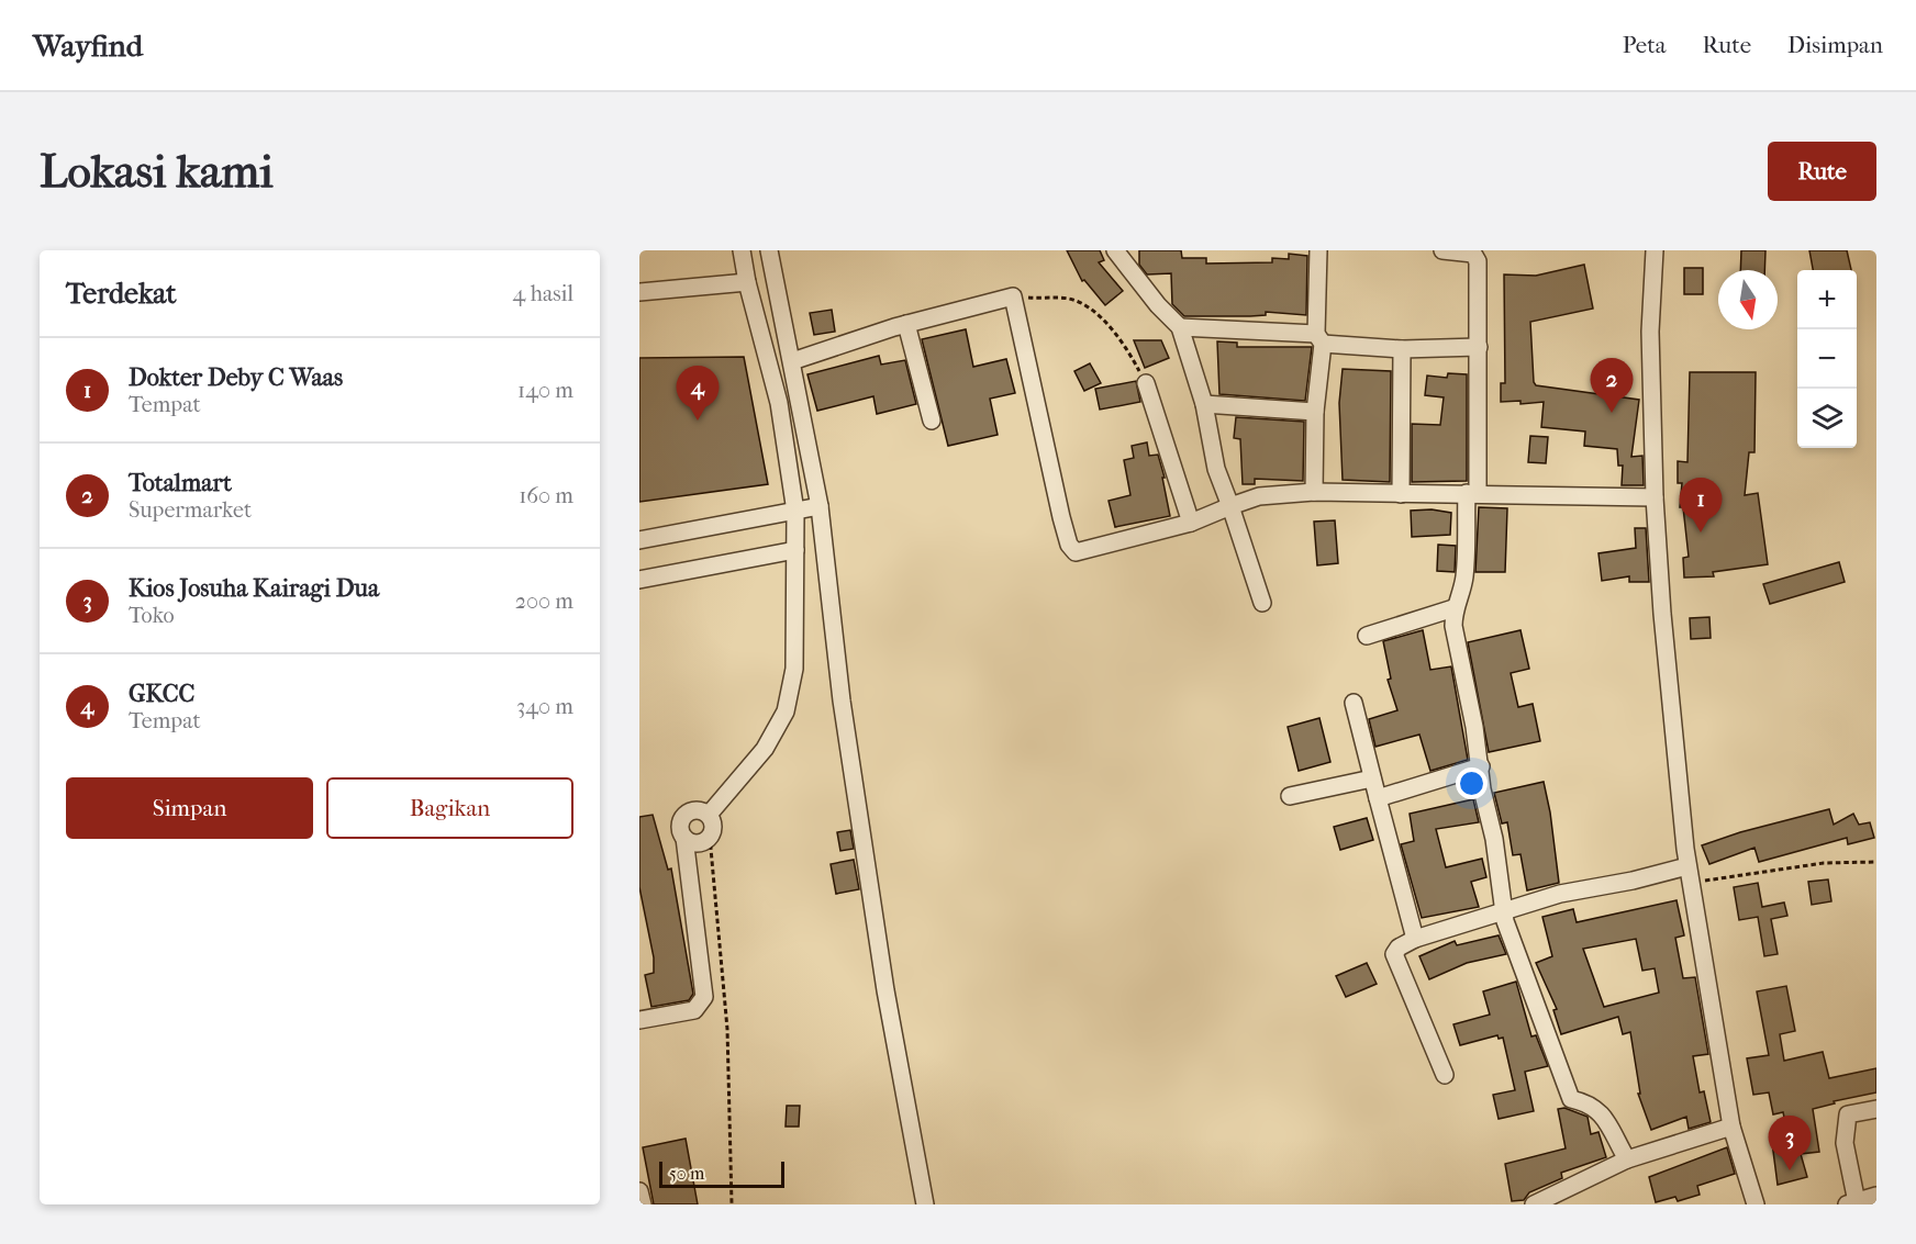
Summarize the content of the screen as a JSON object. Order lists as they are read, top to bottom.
{
  "scale_bar": "50 m",
  "north": "bottom",
  "page": {
    "header": "Wayfind",
    "nav": ["Peta", "Rute", "Disimpan"],
    "buttons": [
      "Rute",
      ["Simpan", "Bagikan"]
    ],
    "title": "Lokasi kami",
    "heading": ["Terdekat", "4 hasil"],
    "map_buttons": ["+", "−"],
    "list": [
      {
        "mark": "1",
        "name": "Dokter Deby C Waas",
        "note": "Tempat",
        "value": "140 m"
      },
      {
        "mark": "2",
        "name": "Totalmart",
        "note": "Supermarket",
        "value": "160 m"
      },
      {
        "mark": "3",
        "name": "Kios Josuha Kairagi Dua",
        "note": "Toko",
        "value": "200 m"
      },
      {
        "mark": "4",
        "name": "GKCC",
        "note": "Tempat",
        "value": "340 m"
      }
    ],
    "pins": [
      "2",
      "4",
      "1",
      "3"
    ],
    "scale": "50 m"
  }
}
